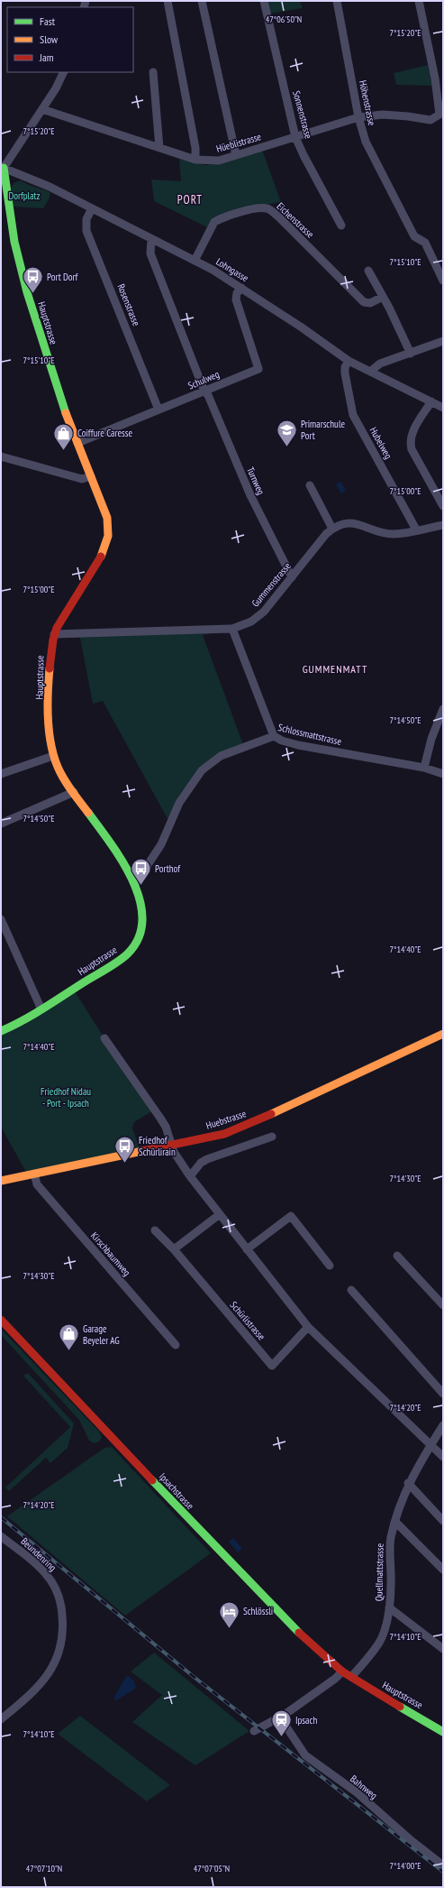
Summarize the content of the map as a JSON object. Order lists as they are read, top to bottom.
{
  "streets": {
    "main road": ["Hauptstrasse", "Huebstrasse", "Ipsachstrasse"],
    "street": [
      "Höhenstrasse",
      "Sonnenstrasse",
      "Hüeblistrasse",
      "Eichenstrasse",
      "Lohngasse",
      "Rosenstrasse",
      "Schulweg",
      "Hubelweg",
      "Turnweg",
      "Gummenstrasse",
      "Schlossmattstrasse",
      "Kirschbaumweg",
      "Schürlistrasse",
      "Beundenring",
      "Quellmattstrasse",
      "Bahnweg"
    ]
  },
  "crossings": [
    ["Höhenstrasse", "Hüeblistrasse"],
    ["Sonnenstrasse", "Hüeblistrasse"],
    ["Eichenstrasse", "Lohngasse"],
    ["Lohngasse", "Rosenstrasse"],
    ["Lohngasse", "Hauptstrasse"],
    ["Lohngasse", "Schulweg"],
    ["Lohngasse", "Hubelweg"],
    ["Lohngasse", "Turnweg"],
    ["Rosenstrasse", "Schulweg"],
    ["Hauptstrasse", "Schulweg"],
    ["Hauptstrasse", "Gummenstrasse"],
    ["Hauptstrasse", "Schlossmattstrasse"],
    ["Hauptstrasse", "Ipsachstrasse"],
    ["Hauptstrasse", "Quellmattstrasse"],
    ["Schulweg", "Turnweg"],
    ["Turnweg", "Gummenstrasse"],
    ["Huebstrasse", "Kirschbaumweg"],
    ["Ipsachstrasse", "Quellmattstrasse"]
  ],
  "districts": ["PORT", "GUMMENMATT"],
  "parks": ["Dorfplatz", "Friedhof Nidau - Port - Ipsach"],
  "places": {
    "bus stop": ["Port Dorf", "Porthof", "Friedhof Schürlirain"],
    "school or university": ["Primarschule Port"],
    "shop": ["Coiffure Caresse", "Garage Beyeler AG"],
    "hotel": ["Schlössli"],
    "station": ["Ipsach"]
  },
  "legend": ["Fast", "Slow", "Jam"],
  "coordinates": [
    "47°06'50\"N",
    "7°15'20\"E",
    "7°15'10\"E",
    "7°15'00\"E",
    "7°14'50\"E",
    "7°14'40\"E",
    "7°14'30\"E",
    "7°14'20\"E",
    "7°14'10\"E",
    "7°14'00\"E",
    "47°07'10\"N",
    "47°07'05\"N"
  ]
}
